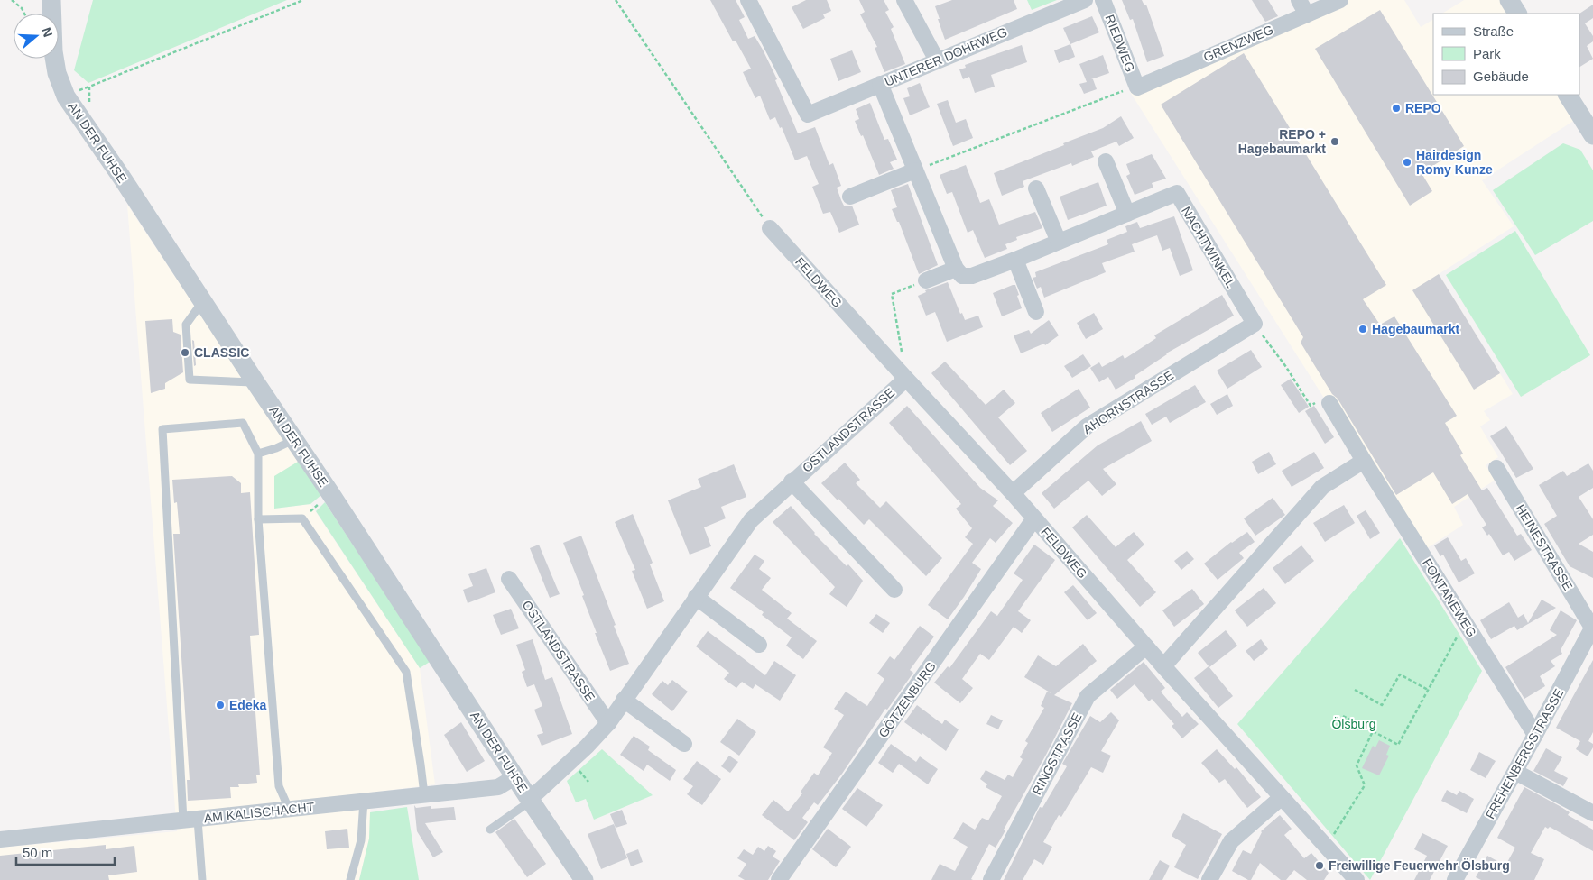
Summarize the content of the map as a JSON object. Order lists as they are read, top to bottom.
{
  "streets": {
    "street": [
      "RIEDWEG",
      "GRENZWEG",
      "UNTERER DOHRWEG",
      "AN DER FUHSE",
      "NACHTWINKEL",
      "FELDWEG",
      "AHORNSTRASSE",
      "OSTLANDSTRASSE",
      "HEINESTRASSE",
      "FONTANEWEG",
      "GÖTZENBURG",
      "RINGSTRASSE",
      "FREHENBERGSTRASSE",
      "AM KALISCHACHT"
    ]
  },
  "crossings": [
    ["RIEDWEG", "GRENZWEG"],
    ["AN DER FUHSE", "OSTLANDSTRASSE"],
    ["AN DER FUHSE", "AM KALISCHACHT"],
    ["NACHTWINKEL", "AHORNSTRASSE"],
    ["FELDWEG", "AHORNSTRASSE"],
    ["FELDWEG", "OSTLANDSTRASSE"],
    ["FELDWEG", "GÖTZENBURG"],
    ["FELDWEG", "RINGSTRASSE"],
    ["HEINESTRASSE", "FREHENBERGSTRASSE"],
    ["FONTANEWEG", "FREHENBERGSTRASSE"]
  ],
  "parks": ["Ölsburg"],
  "places": [
    "REPO",
    "REPO + Hagebaumarkt",
    "Hairdesign Romy Kunze",
    "Hagebaumarkt",
    "CLASSIC",
    "Edeka",
    "Freiwillige Feuerwehr Ölsburg"
  ],
  "legend": ["Straße", "Park", "Gebäude"],
  "scale_bar": "50 m",
  "north": "right"
}
